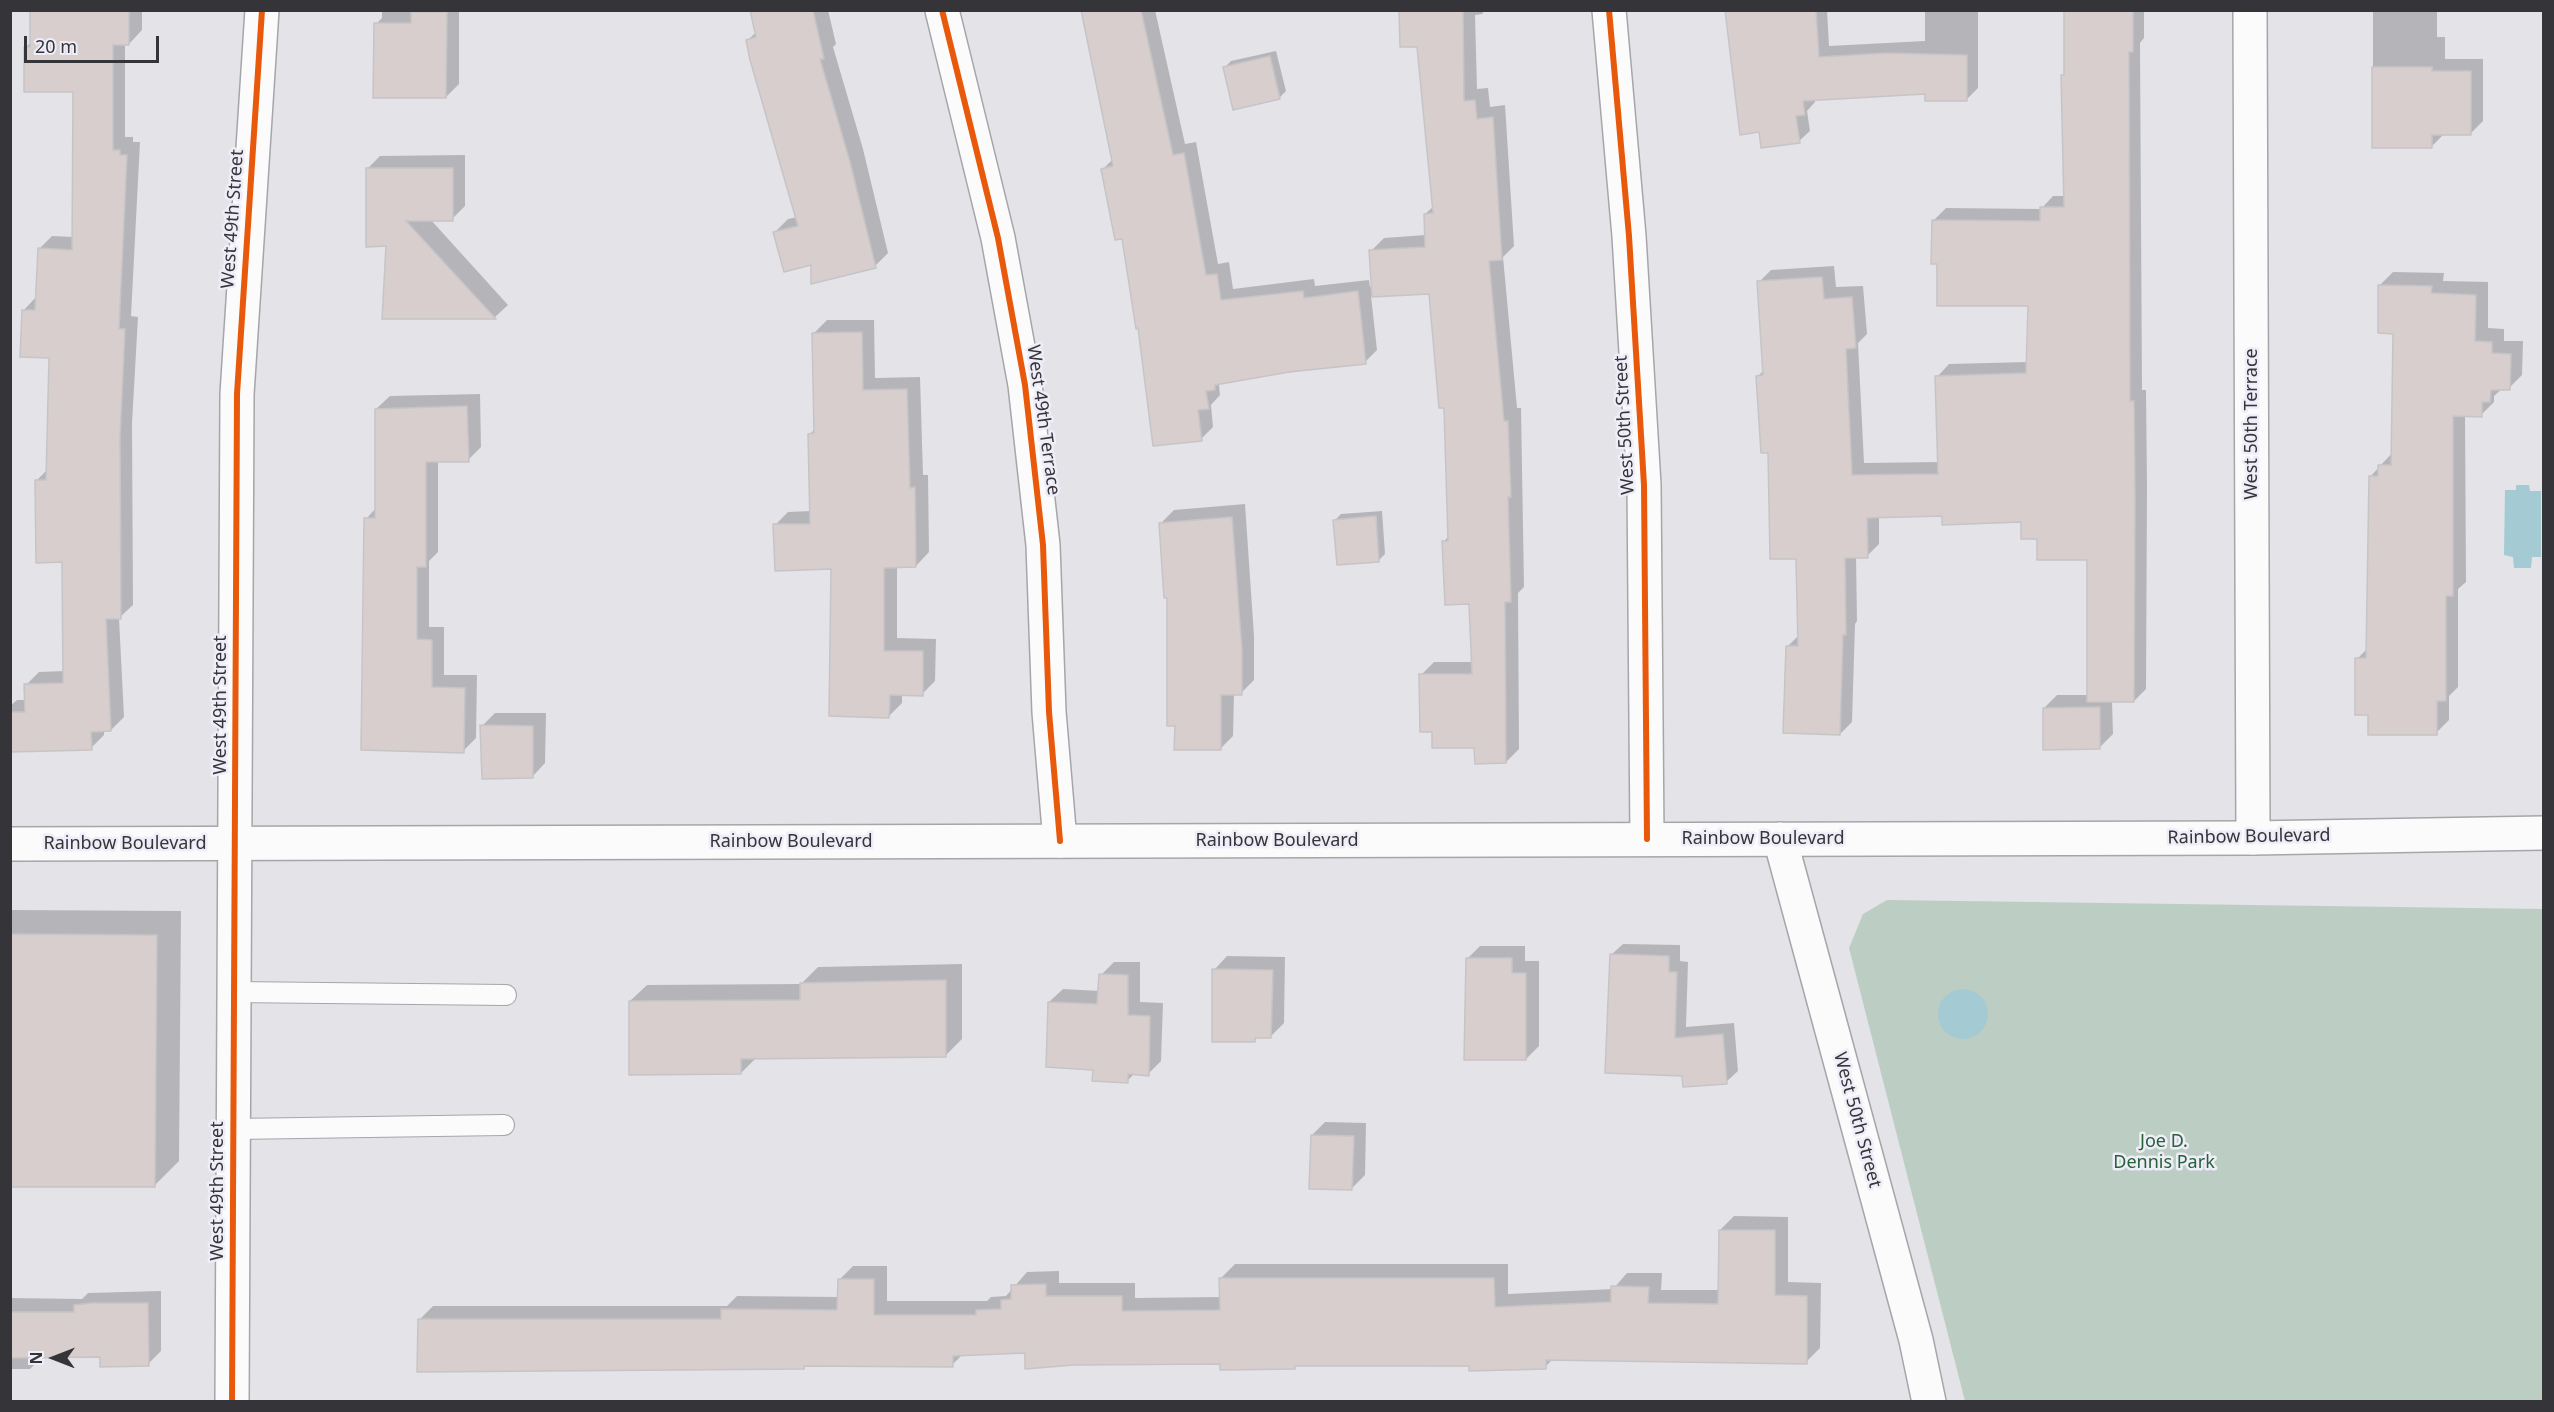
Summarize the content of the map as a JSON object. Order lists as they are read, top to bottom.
{
  "streets": {
    "street": [
      "West 49th Street",
      "West 49th Terrace",
      "West 50th Terrace",
      "West 50th Street",
      "Rainbow Boulevard"
    ]
  },
  "crossings": [
    ["West 49th Street", "Rainbow Boulevard"],
    ["West 49th Terrace", "Rainbow Boulevard"],
    ["West 50th Terrace", "Rainbow Boulevard"],
    ["West 50th Street", "Rainbow Boulevard"]
  ],
  "parks": ["Joe D. Dennis Park"],
  "scale_bar": "20 m",
  "north": "left"
}
